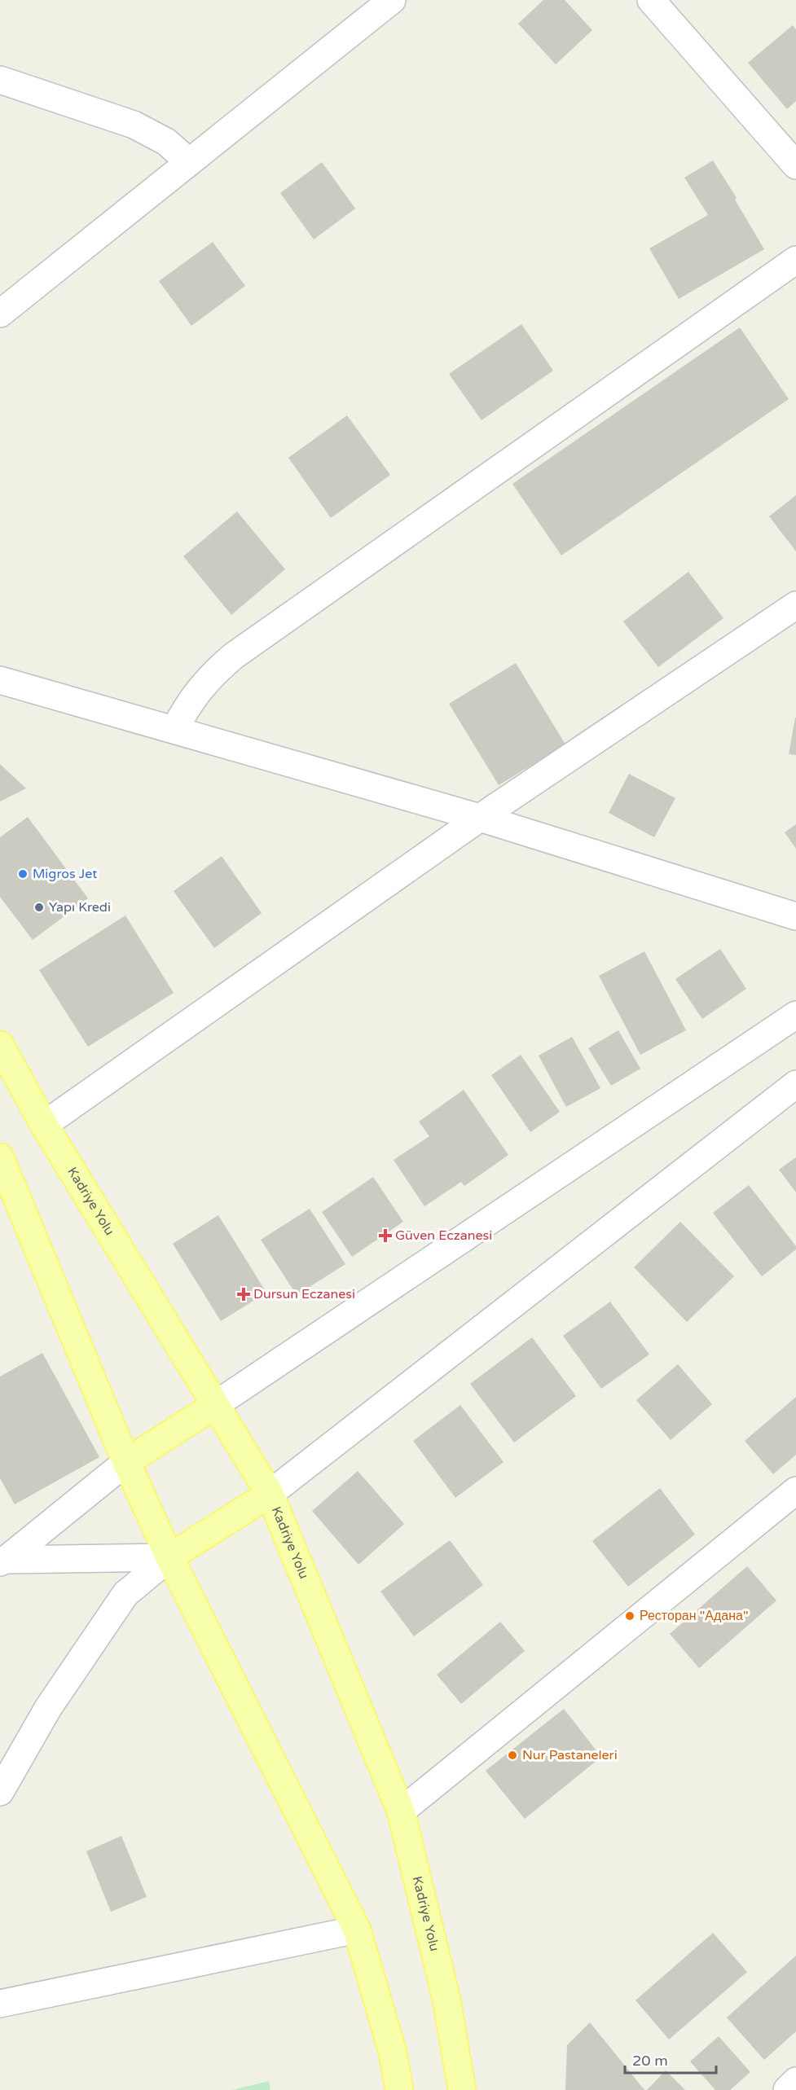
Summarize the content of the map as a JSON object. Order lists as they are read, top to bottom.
{
  "streets": {
    "main road": ["Kadriye Yolu"]
  },
  "places": {
    "other": [
      "Migros Jet",
      "Yapı Kredi",
      "Ресторан \"Адана\"",
      "Nur Pastaneleri"
    ],
    "health": ["Güven Eczanesi", "Dursun Eczanesi"]
  },
  "scale_bar": "20 m"
}
